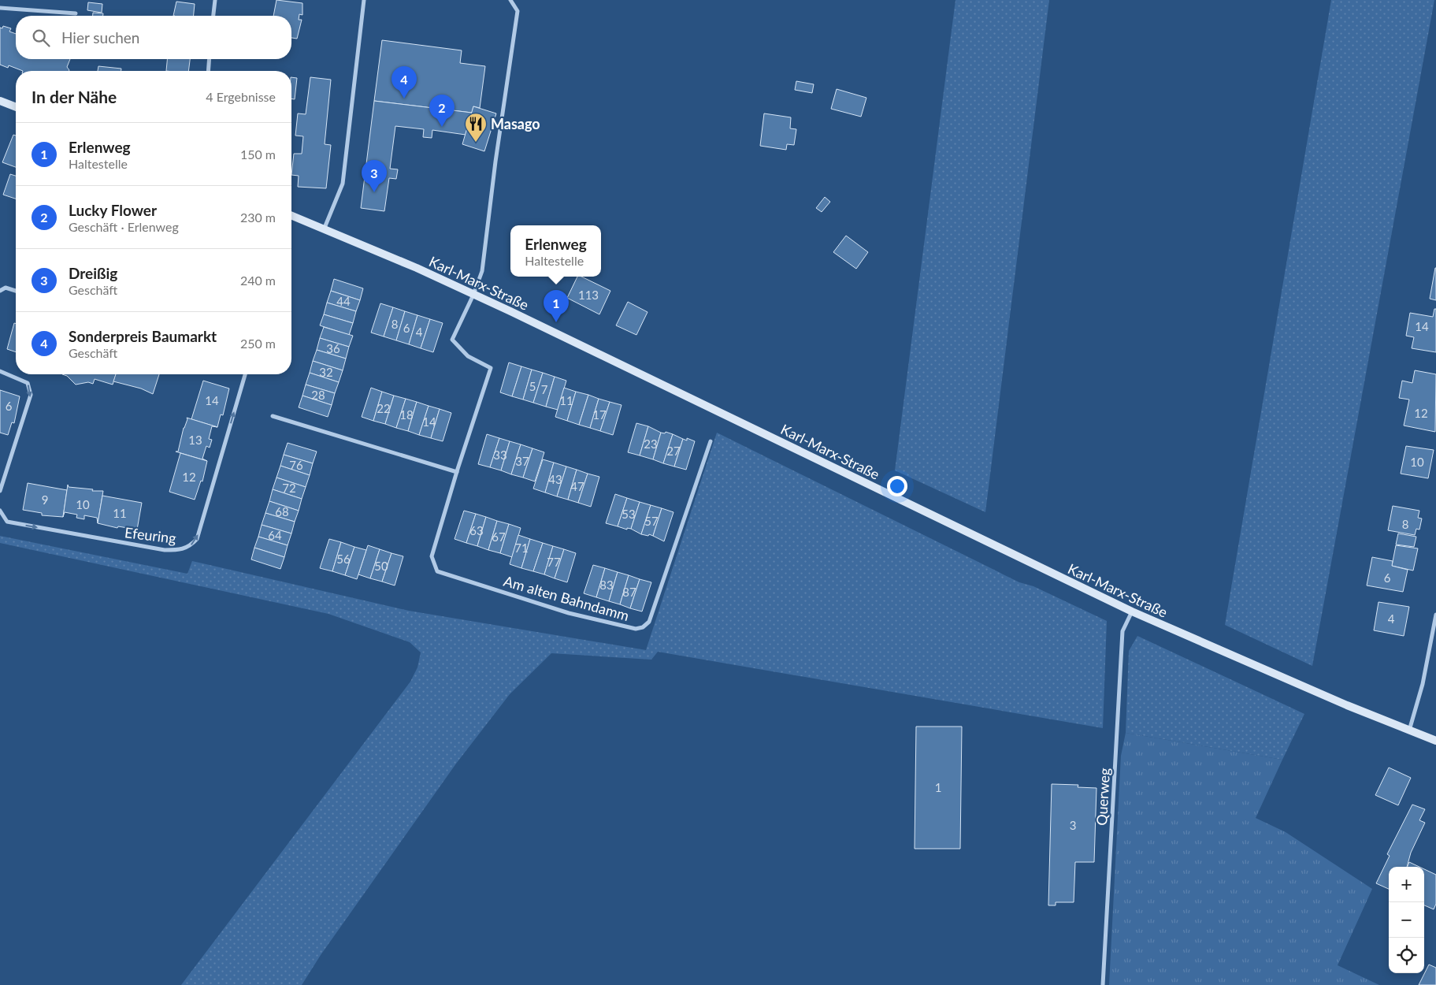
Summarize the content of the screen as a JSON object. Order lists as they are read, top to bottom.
{
  "streets": {
    "main road": ["Karl-Marx-Straße"],
    "street": ["Efeuring", "Am alten Bahndamm", "Querweg"]
  },
  "crossings": [
    ["Karl-Marx-Straße", "Am alten Bahndamm"],
    ["Karl-Marx-Straße", "Querweg"]
  ],
  "places": {
    "restaurant": ["Masago"]
  },
  "house_numbers": [
    "113",
    "44",
    "8",
    "14",
    "6",
    "4",
    "36",
    "32",
    "5",
    "7",
    "28",
    "14",
    "11",
    "6",
    "22",
    "12",
    "18",
    "17",
    "14",
    "13",
    "23",
    "27",
    "33",
    "37",
    "10",
    "76",
    "12",
    "43",
    "47",
    "72",
    "9",
    "10",
    "68",
    "11",
    "53",
    "57",
    "8",
    "63",
    "64",
    "67",
    "71",
    "56",
    "77",
    "50",
    "6",
    "83",
    "87",
    "4",
    "1",
    "3"
  ],
  "page": {
    "search": "Hier suchen",
    "pins": [
      "4",
      "2",
      "3",
      "1"
    ],
    "heading": ["In der Nähe", "4 Ergebnisse"],
    "list": [
      {
        "mark": "1",
        "name": "Erlenweg",
        "note": "Haltestelle",
        "value": "150 m"
      },
      {
        "mark": "2",
        "name": "Lucky Flower",
        "note": "Geschäft · Erlenweg",
        "value": "230 m"
      },
      {
        "mark": "3",
        "name": "Dreißig",
        "note": "Geschäft",
        "value": "240 m"
      },
      {
        "mark": "4",
        "name": "Sonderpreis Baumarkt",
        "note": "Geschäft",
        "value": "250 m"
      }
    ],
    "popup": ["Erlenweg", "Haltestelle"],
    "map_buttons": ["+", "−"]
  }
}
